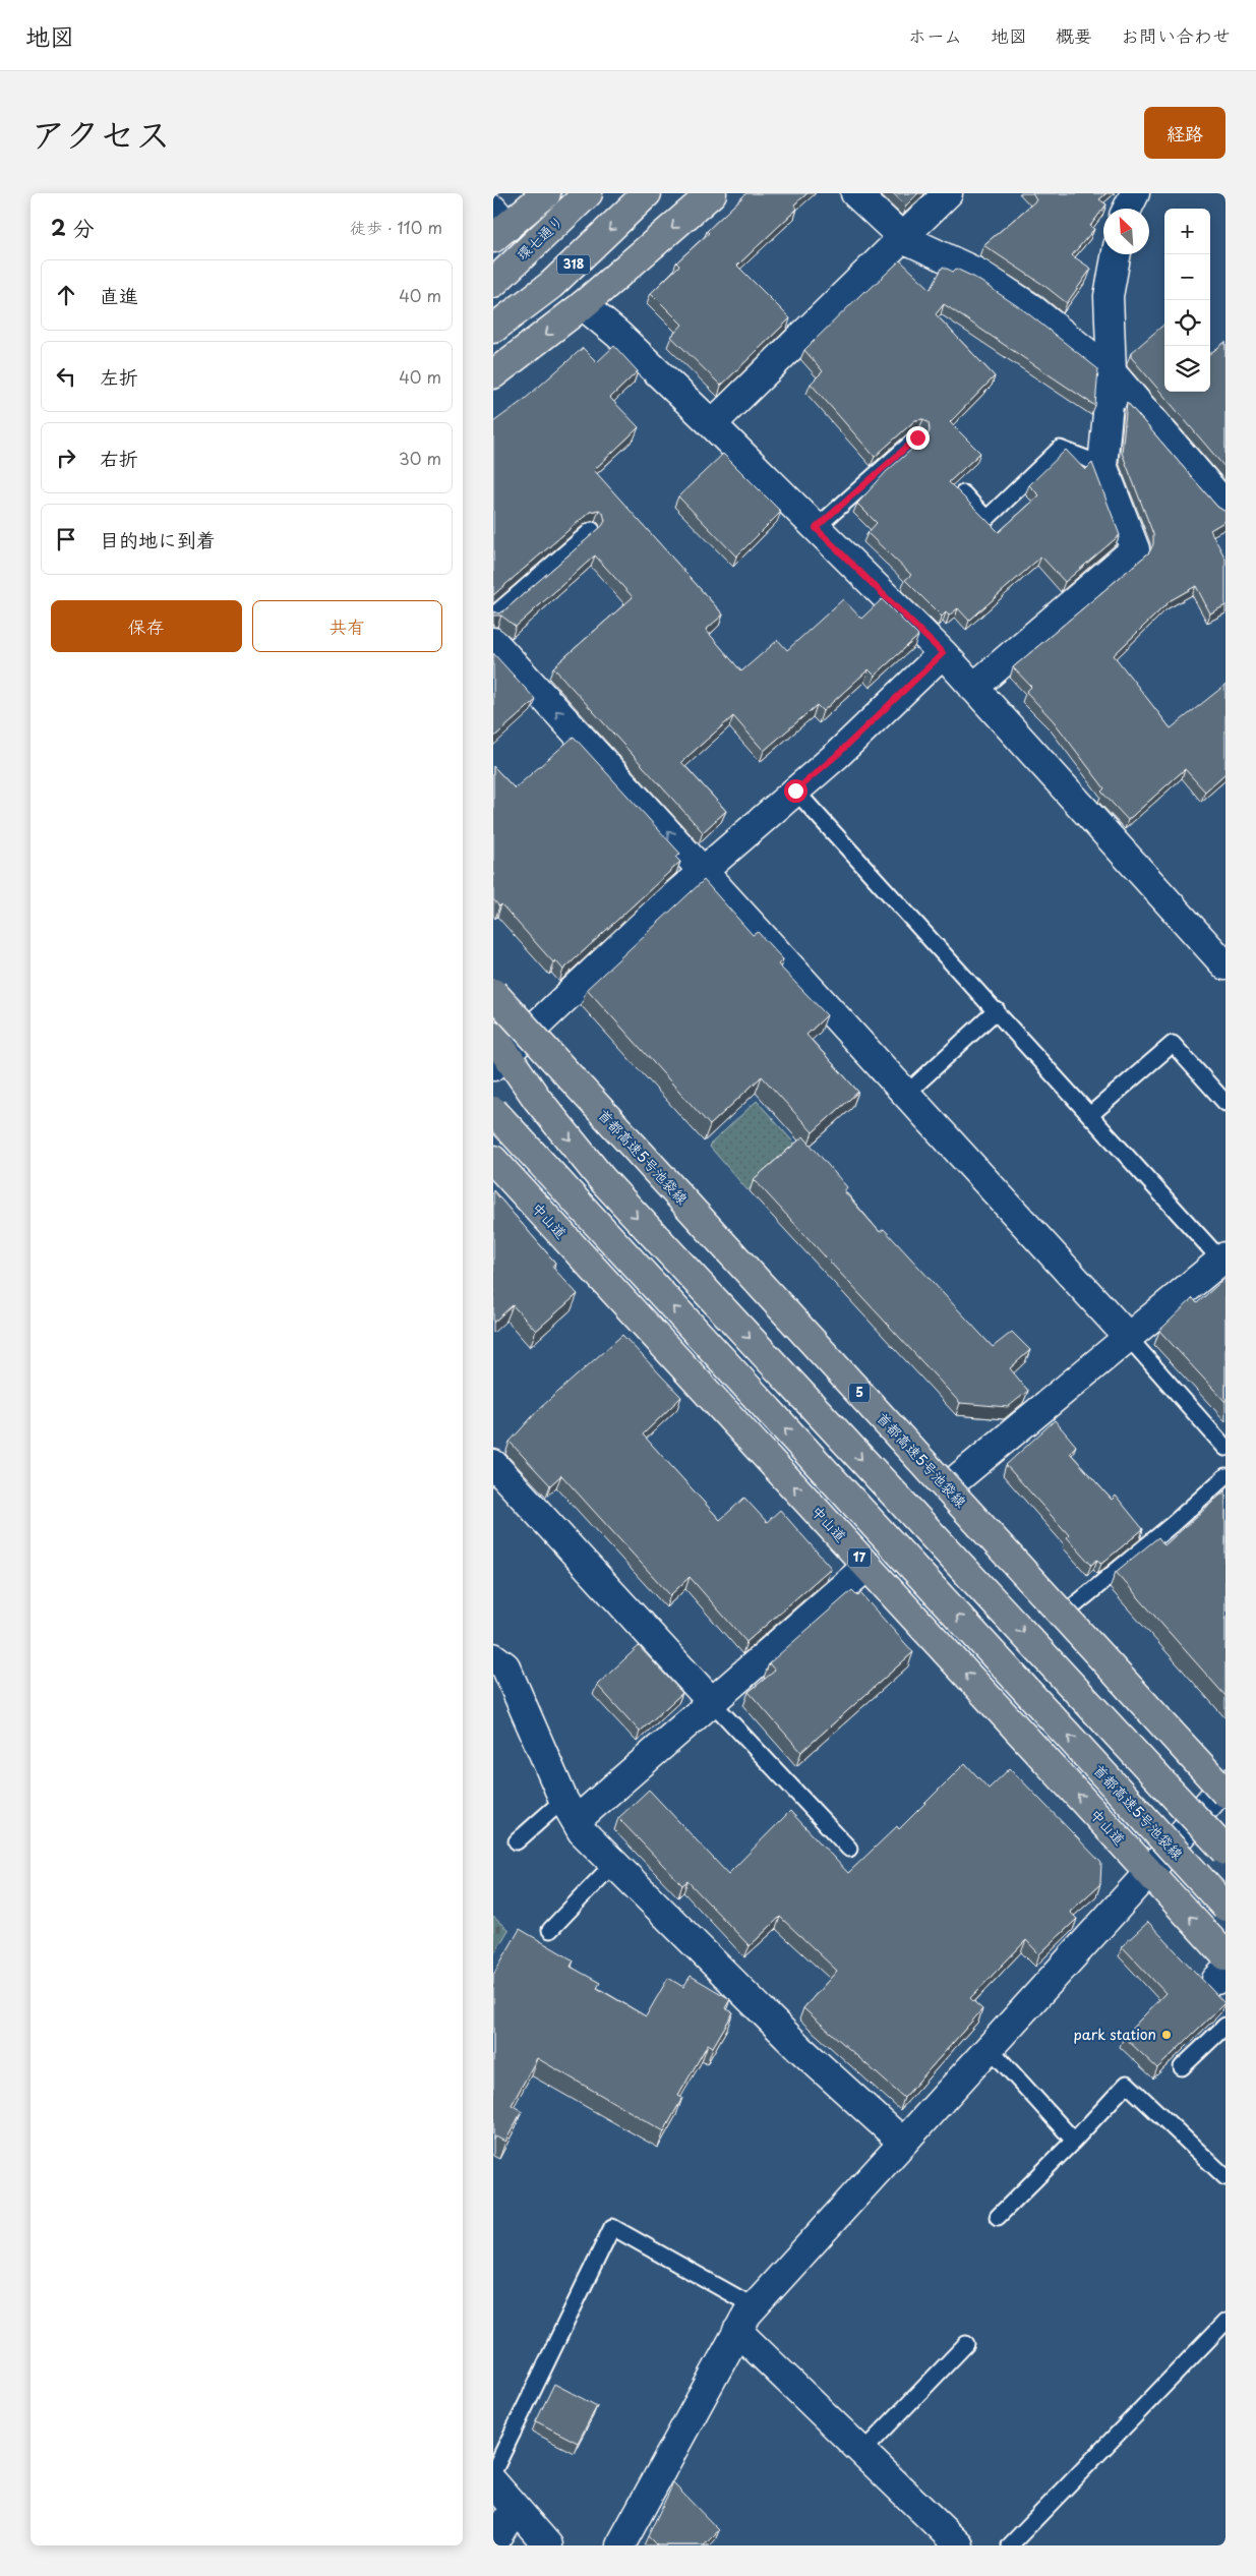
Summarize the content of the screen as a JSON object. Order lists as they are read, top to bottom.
{
  "streets": {
    "main road": [
      "環七通り",
      "318",
      "首都高速5号池袋線",
      "中山道",
      "5",
      "17"
    ]
  },
  "places": ["park station"],
  "north": "top left",
  "page": {
    "header": "地図",
    "nav": [
      "ホーム",
      "地図",
      "概要",
      "お問い合わせ"
    ],
    "title": "アクセス",
    "buttons": [
      "経路",
      ["保存", "共有"]
    ],
    "heading": ["2 分", "徒歩 · 110 m"],
    "map_buttons": ["+", "−"],
    "list": [
      ["直進", "40 m"],
      ["左折", "40 m"],
      ["右折", "30 m"],
      "目的地に到着"
    ]
  }
}
